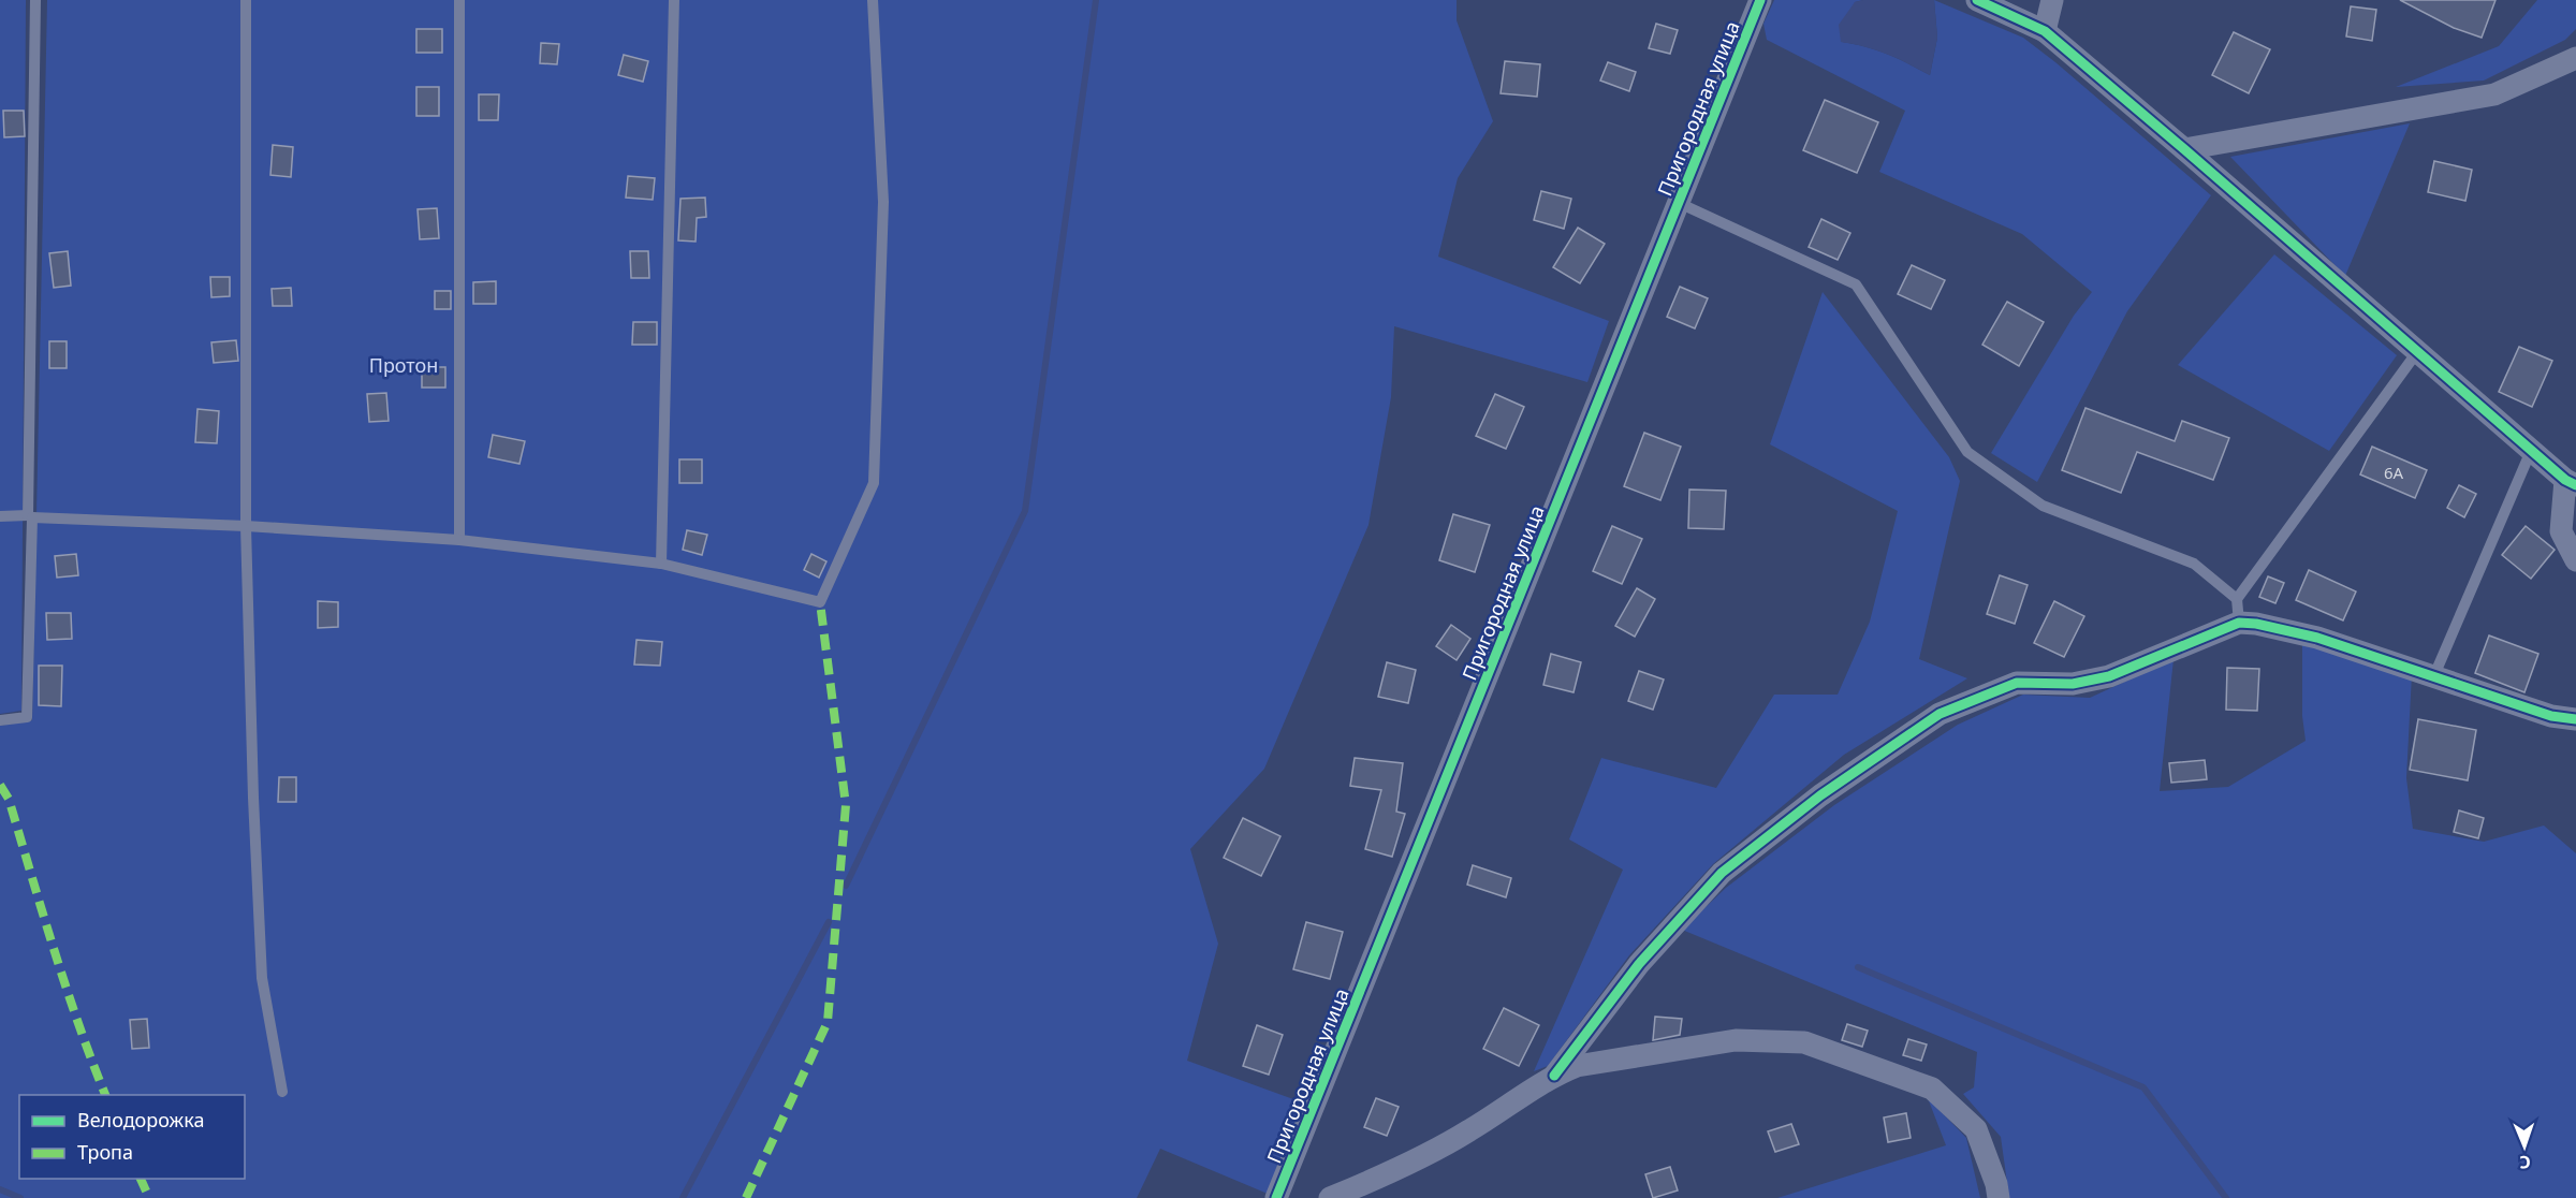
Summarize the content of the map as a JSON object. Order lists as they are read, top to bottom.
{
  "streets": {
    "street": ["Пригородная улица"]
  },
  "parks": ["Протон"],
  "house_numbers": ["6А"],
  "legend": ["Велодорожка", "Тропа"],
  "north": "bottom"
}
